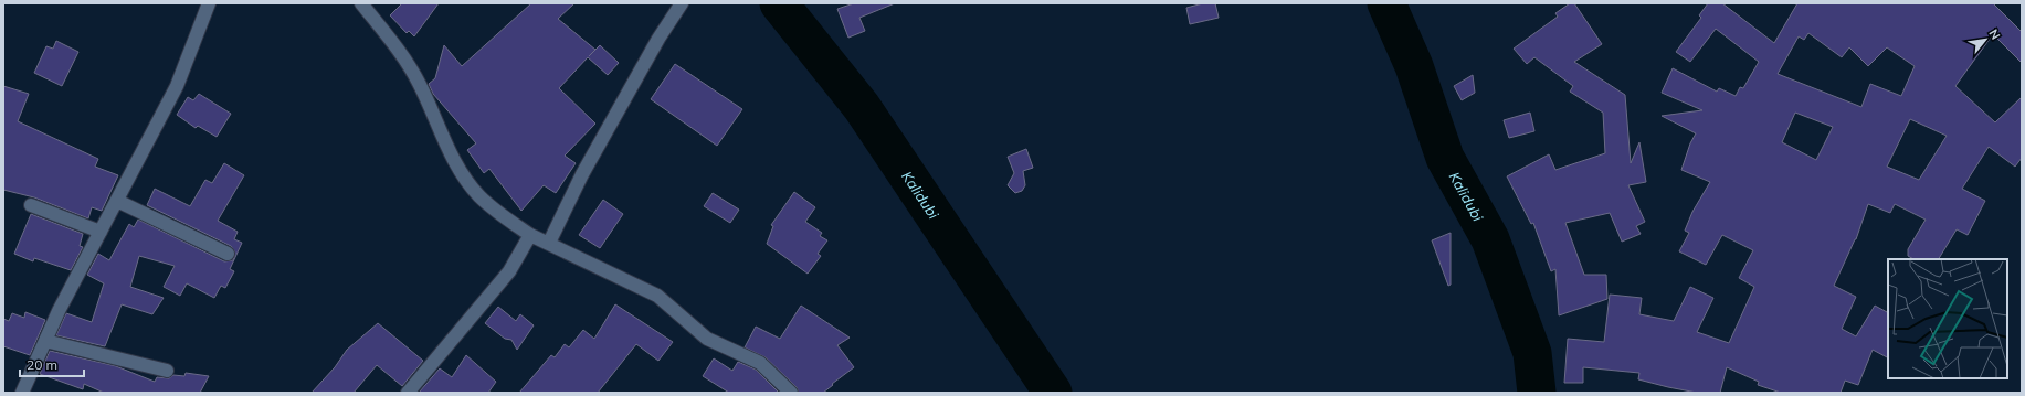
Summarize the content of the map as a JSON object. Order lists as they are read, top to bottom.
{
  "water": ["Kalidubi"],
  "scale_bar": "20 m",
  "north": "top right"
}
